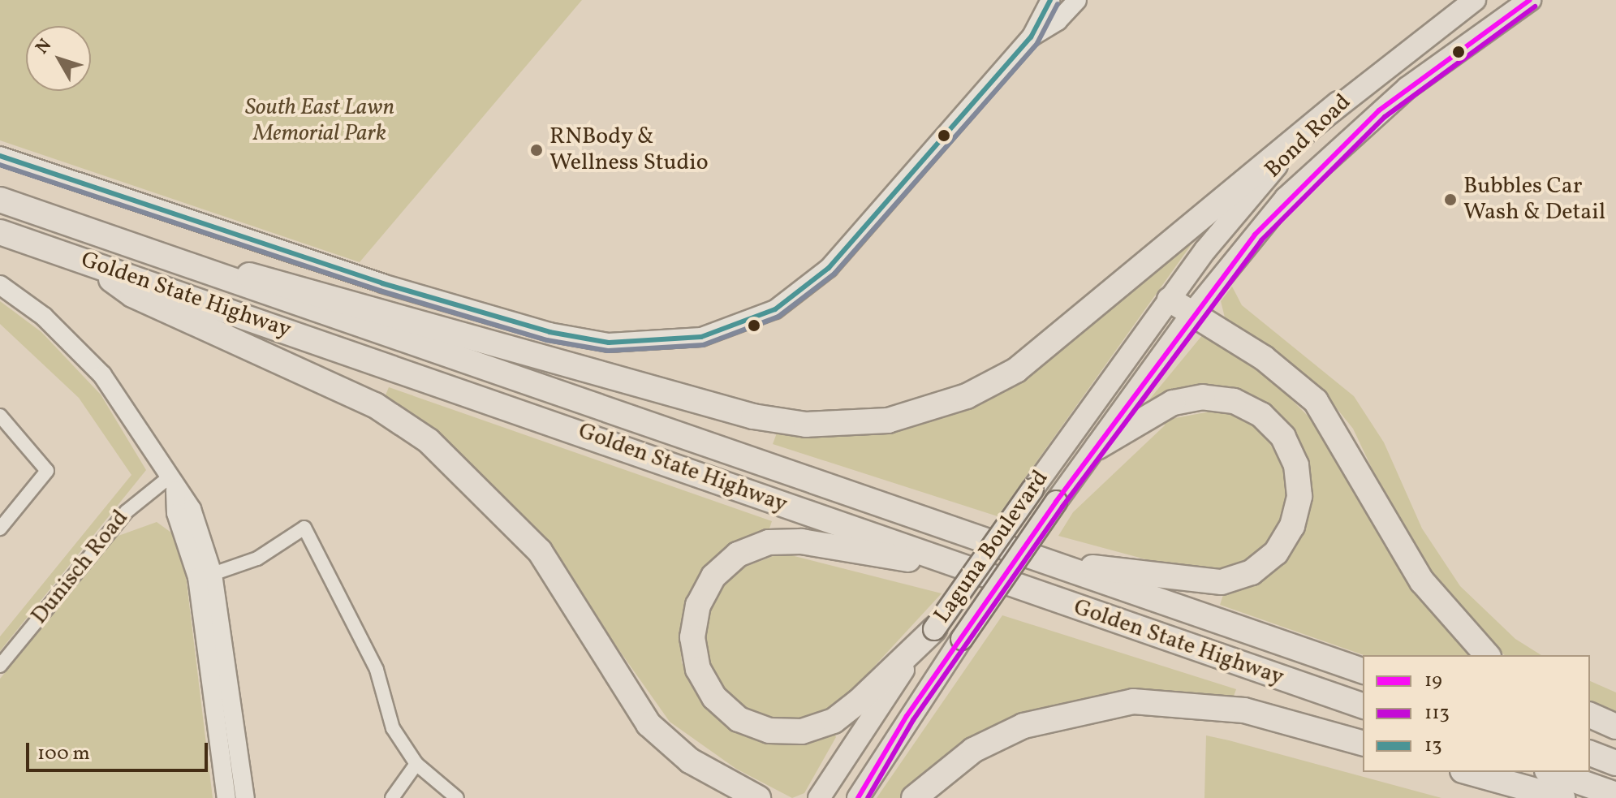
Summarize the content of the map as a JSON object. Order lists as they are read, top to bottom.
{
  "streets": {
    "highway": ["Golden State Highway"],
    "main road": ["Bond Road", "Laguna Boulevard"],
    "street": ["Dunisch Road"]
  },
  "crossings": [
    ["Bond Road", "Laguna Boulevard"]
  ],
  "parks": ["South East Lawn Memorial Park"],
  "places": ["RNBody & Wellness Studio", "Bubbles Car Wash & Detail"],
  "lines": ["transit line 19", "transit line 13", "transit line 113"],
  "legend": ["19", "113", "13"],
  "scale_bar": "100 m",
  "north": "top left"
}
